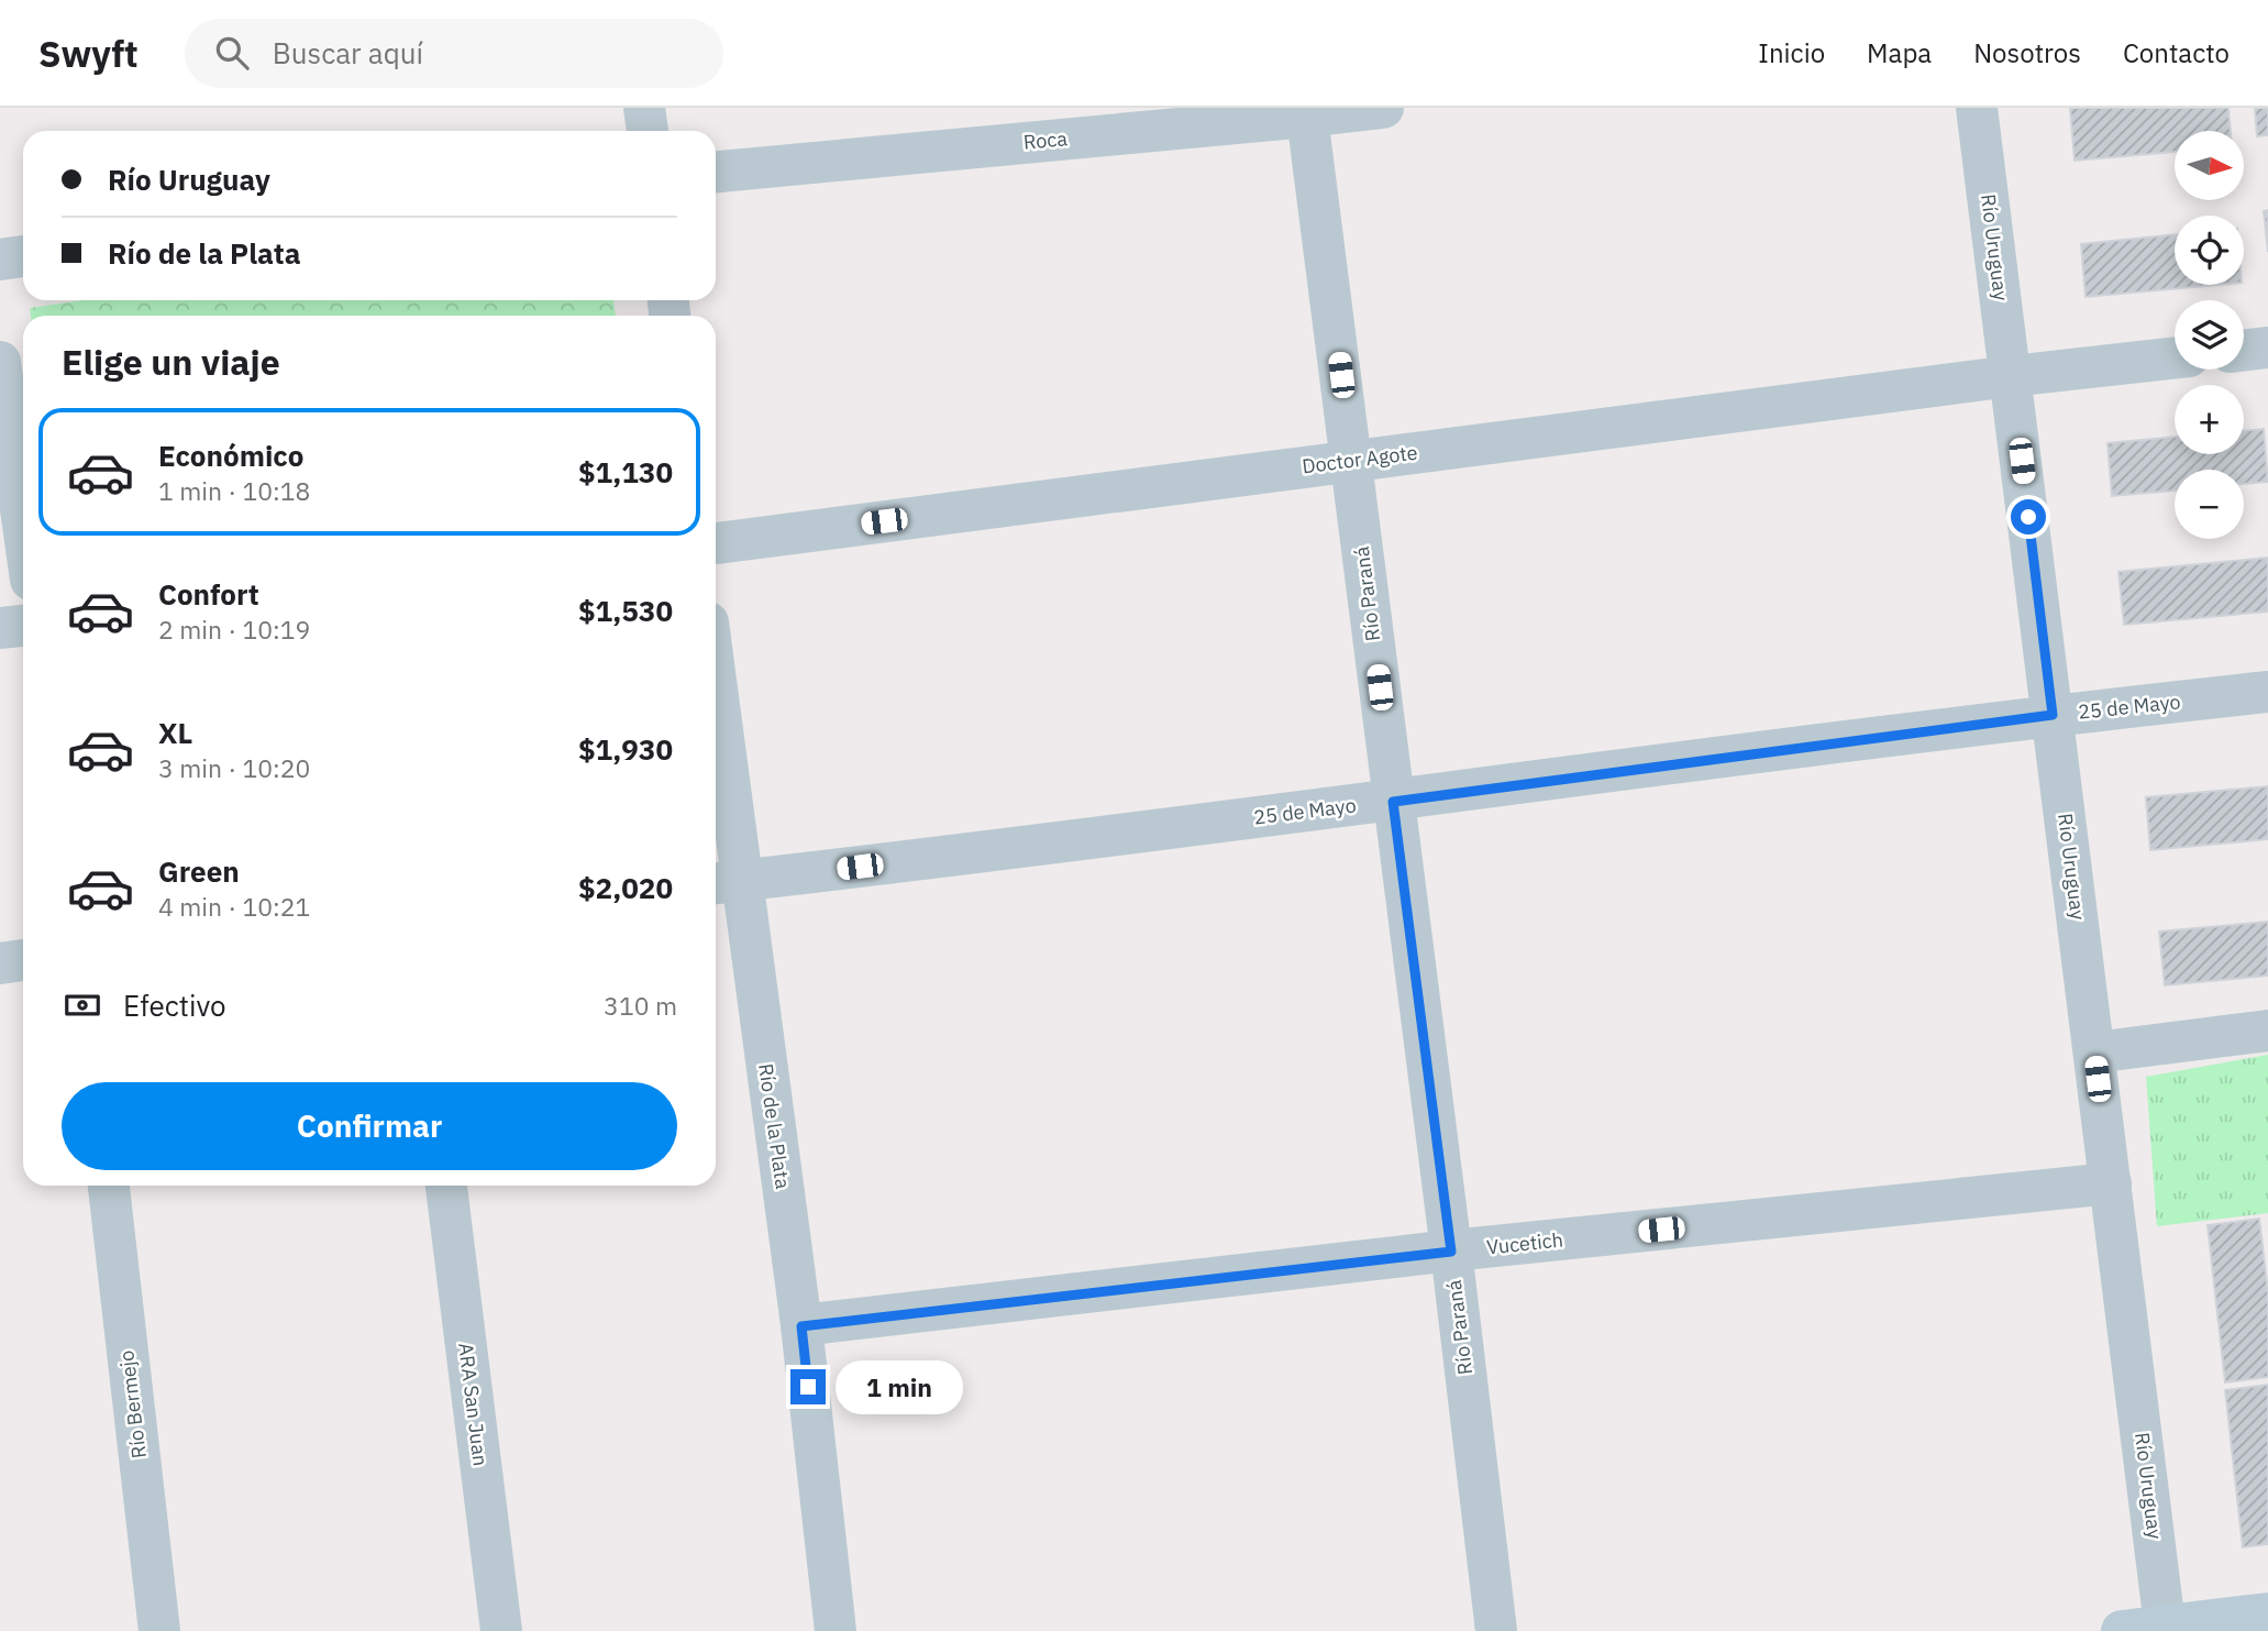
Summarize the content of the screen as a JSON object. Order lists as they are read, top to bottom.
{
  "streets": {
    "street": [
      "Roca",
      "Río Uruguay",
      "Doctor Agote",
      "Río Paraná",
      "25 de Mayo",
      "Río de la Plata",
      "Vucetich",
      "Río Bermejo",
      "ARA San Juan"
    ]
  },
  "crossings": [
    ["Roca", "Río Paraná"],
    ["Río Uruguay", "Doctor Agote"],
    ["Río Uruguay", "25 de Mayo"],
    ["Río Uruguay", "Vucetich"],
    ["Doctor Agote", "Río Paraná"],
    ["Río Paraná", "25 de Mayo"],
    ["Río Paraná", "Vucetich"],
    ["25 de Mayo", "Río de la Plata"],
    ["Río de la Plata", "Vucetich"]
  ],
  "north": "right",
  "page": {
    "header": "Swyft",
    "search": "Buscar aquí",
    "nav": [
      "Inicio",
      "Mapa",
      "Nosotros",
      "Contacto"
    ],
    "map_buttons": ["+", "−"],
    "banner": ["Río Uruguay", "Río de la Plata"],
    "heading": "Elige un viaje",
    "list": [
      {
        "name": "Económico",
        "note": "1 min · 10:18",
        "value": "$1,130"
      },
      {
        "name": "Confort",
        "note": "2 min · 10:19",
        "value": "$1,530"
      },
      {
        "name": "XL",
        "note": "3 min · 10:20",
        "value": "$1,930"
      },
      {
        "name": "Green",
        "note": "4 min · 10:21",
        "value": "$2,020"
      }
    ],
    "pay": ["Efectivo", "310 m"],
    "buttons": "Confirmar",
    "bubble": "1 min"
  }
}
